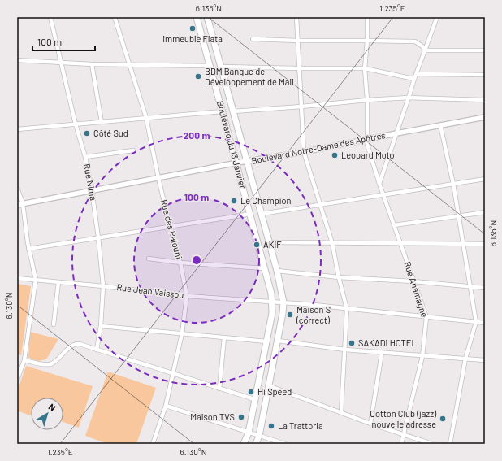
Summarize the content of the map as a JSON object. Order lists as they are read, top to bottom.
{
  "streets": {
    "highway": ["Boulevard du 13 Janvier"],
    "street": [
      "Boulevard Notre-Dame des Apôtres",
      "Rue Nima",
      "Rue des Palouni",
      "Rue Anamagne",
      "Rue Jean Vaissou"
    ]
  },
  "crossings": [
    ["Boulevard du 13 Janvier", "Boulevard Notre-Dame des Apôtres"],
    ["Boulevard du 13 Janvier", "Rue Jean Vaissou"],
    ["Boulevard Notre-Dame des Apôtres", "Rue Nima"],
    ["Boulevard Notre-Dame des Apôtres", "Rue des Palouni"],
    ["Boulevard Notre-Dame des Apôtres", "Rue Anamagne"],
    ["Rue Nima", "Rue Jean Vaissou"],
    ["Rue des Palouni", "Rue Jean Vaissou"],
    ["Rue Anamagne", "Rue Jean Vaissou"]
  ],
  "places": [
    "Immeuble Fiata",
    "BDM Banque de Développement de Mali",
    "Côté Sud",
    "Leopard Moto",
    "Le Champion",
    "AKIF",
    "Maison S (correct)",
    "SAKADI HOTEL",
    "Hi Speed",
    "Maison TVS",
    "Cotton Club (jazz) nouvelle adresse",
    "La Trattoria"
  ],
  "scale_bar": "100 m",
  "north": "top right",
  "coordinates": ["6.135°N", "1.235°E", "6.130°N"],
  "rings": ["200 m", "100 m"]
}
